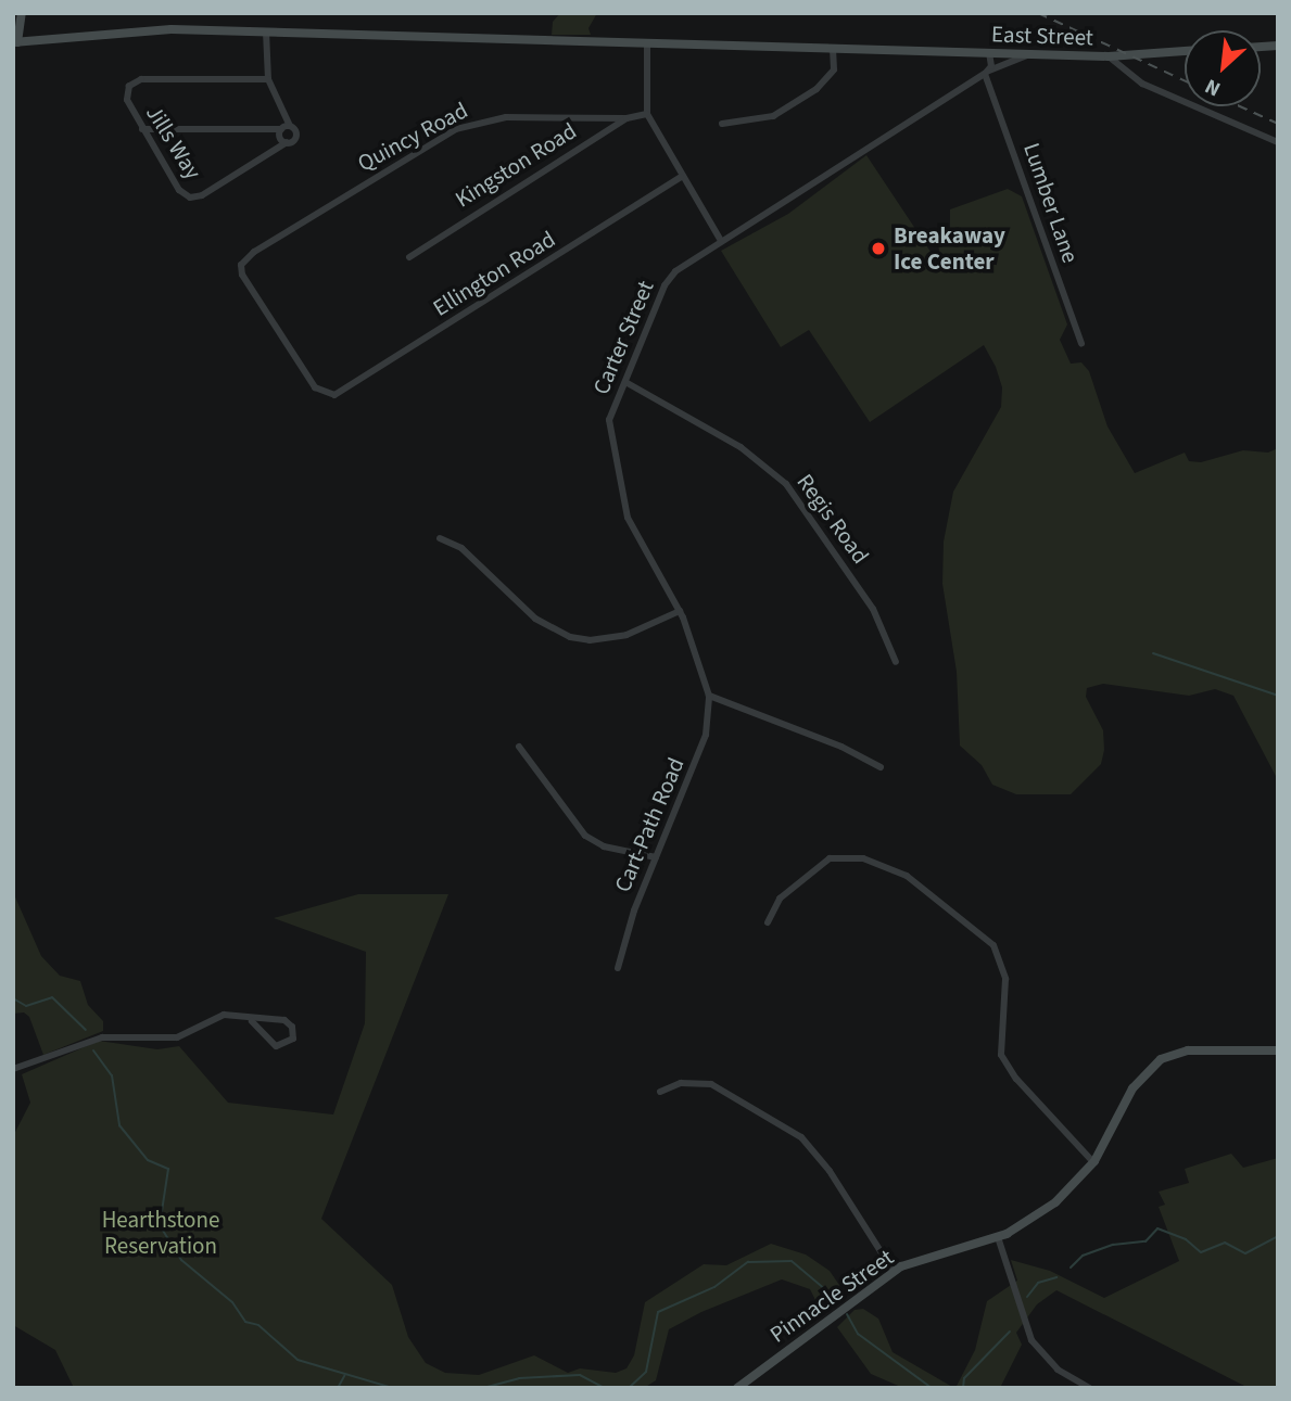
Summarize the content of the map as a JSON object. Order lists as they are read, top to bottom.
{
  "streets": {
    "main road": ["East Street", "Pinnacle Street"],
    "street": [
      "Quincy Road",
      "Jills Way",
      "Kingston Road",
      "Lumber Lane",
      "Ellington Road",
      "Carter Street",
      "Regis Road",
      "Cart-Path Road"
    ]
  },
  "crossings": [
    ["East Street", "Carter Street"],
    ["Quincy Road", "Kingston Road"],
    ["Quincy Road", "Ellington Road"],
    ["Lumber Lane", "Carter Street"],
    ["Carter Street", "Regis Road"],
    ["Carter Street", "Cart-Path Road"]
  ],
  "parks": ["Hearthstone Reservation"],
  "places": ["Breakaway Ice Center"],
  "north": "bottom left"
}
